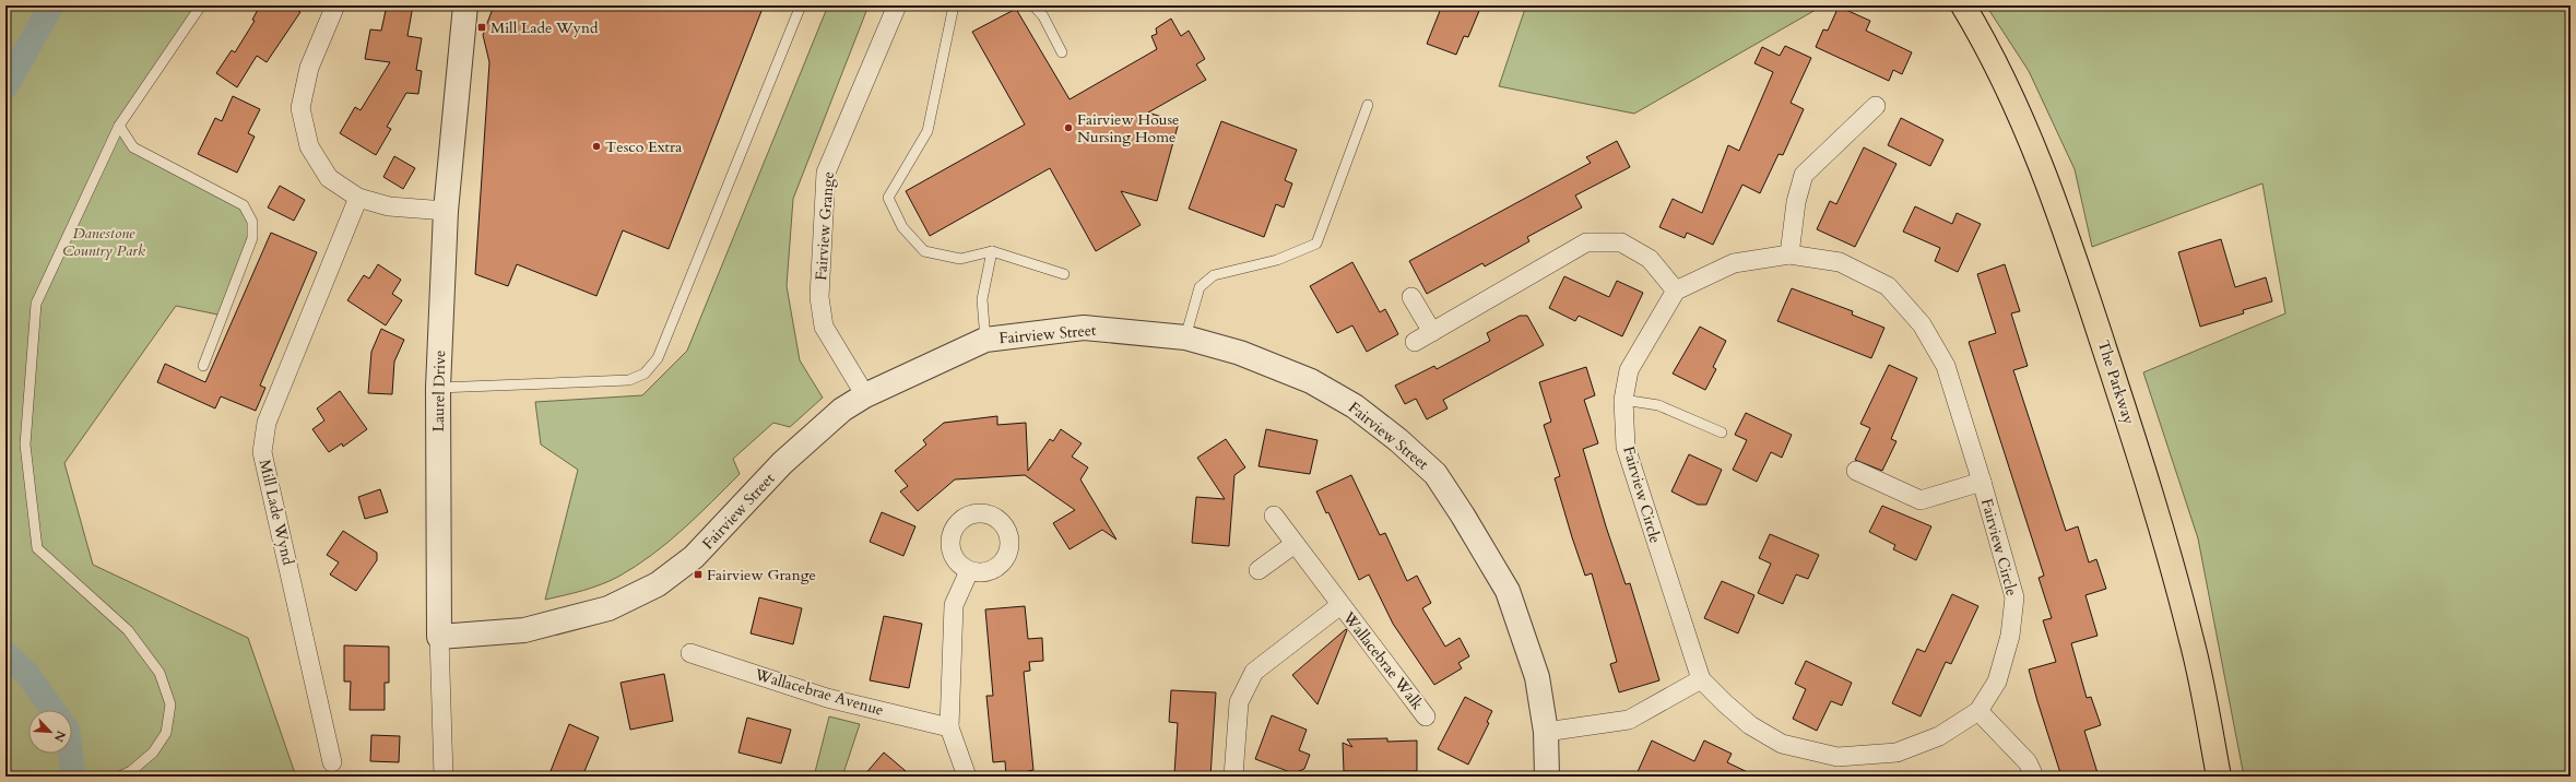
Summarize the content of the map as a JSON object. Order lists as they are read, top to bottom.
{
  "streets": {
    "main road": ["The Parkway"],
    "street": [
      "Fairview Grange",
      "Fairview Street",
      "Laurel Drive",
      "Fairview Circle",
      "Mill Lade Wynd",
      "Wallacebrae Walk",
      "Wallacebrae Avenue"
    ]
  },
  "crossings": [
    ["Fairview Grange", "Fairview Street"],
    ["Fairview Street", "Laurel Drive"]
  ],
  "parks": ["Danestone Country Park"],
  "places": {
    "transit": ["Mill Lade Wynd", "Fairview Grange"],
    "other": ["Fairview House Nursing Home", "Tesco Extra"]
  },
  "north": "bottom right"
}
